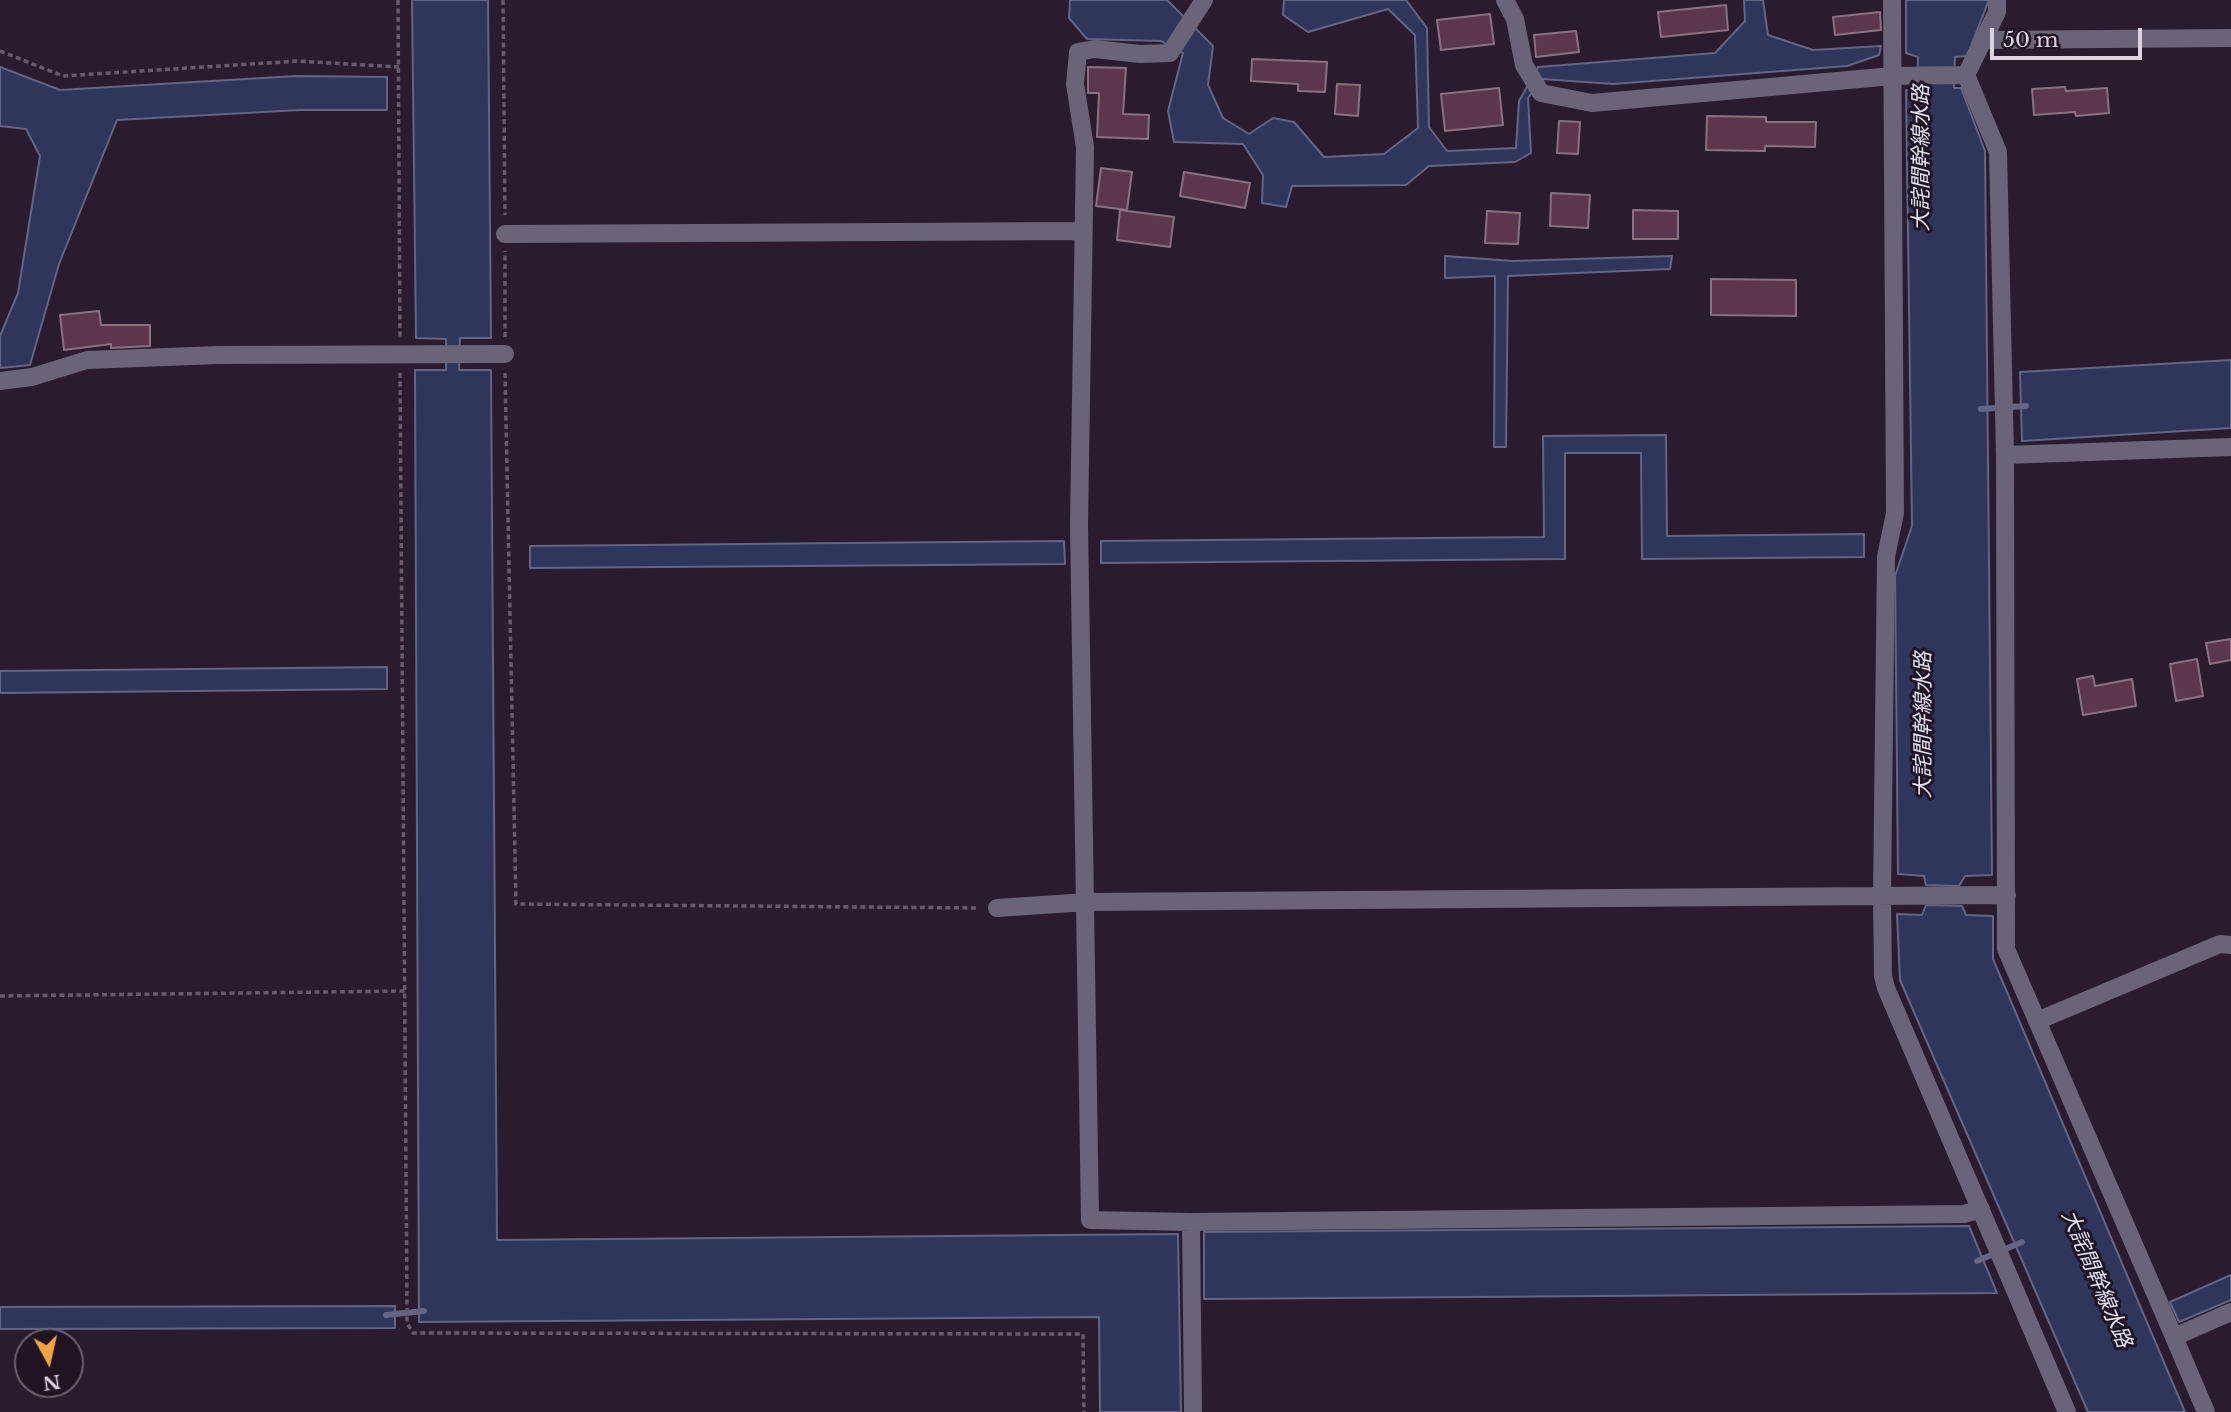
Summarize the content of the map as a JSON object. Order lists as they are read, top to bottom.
{
  "water": ["大詫間幹線水路"],
  "scale_bar": "50 m",
  "north": "bottom"
}
